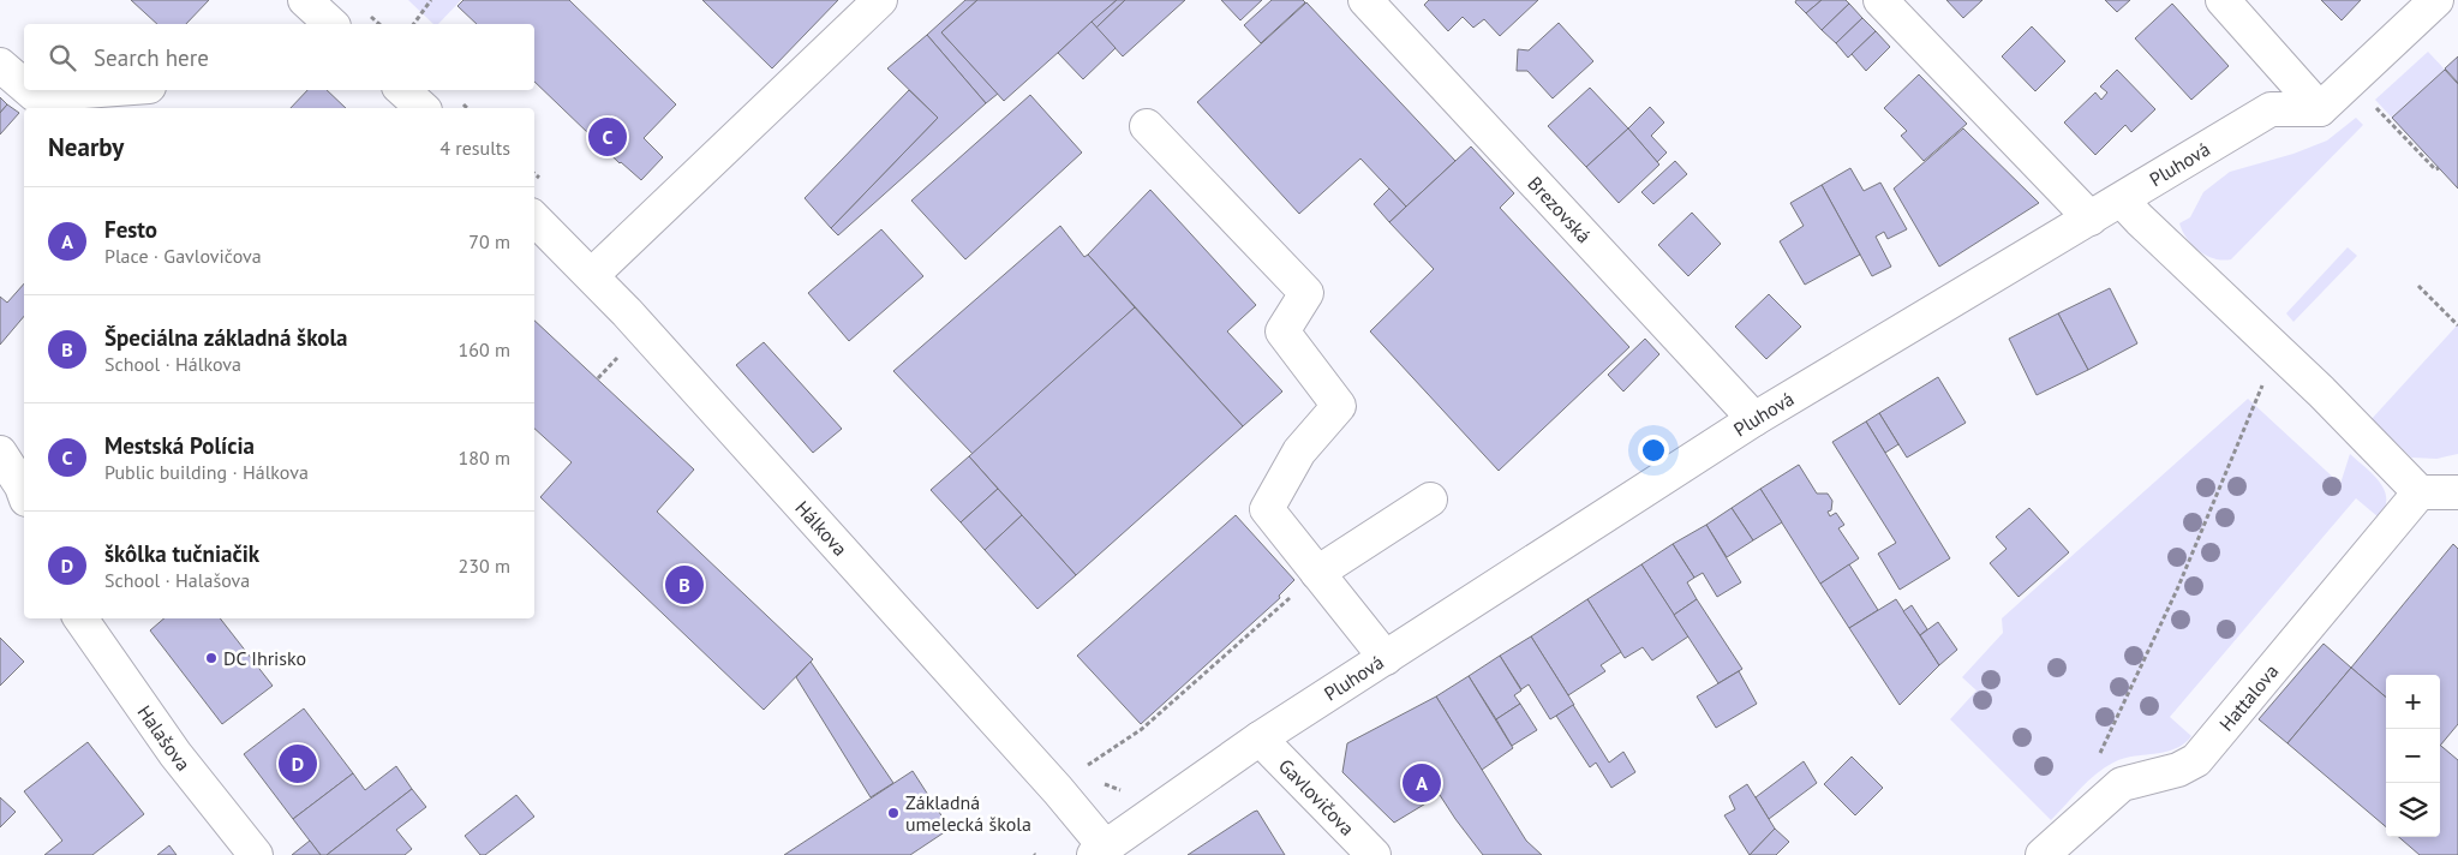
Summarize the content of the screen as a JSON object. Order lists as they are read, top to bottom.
{
  "streets": {
    "street": [
      "Pluhová",
      "Brezovská",
      "Hálkova",
      "Hattalova",
      "Halašova",
      "Gavlovičova"
    ]
  },
  "crossings": [
    ["Pluhová", "Brezovská"],
    ["Pluhová", "Hálkova"],
    ["Pluhová", "Gavlovičova"]
  ],
  "places": ["DC Ihrisko", "Základná umelecká škola"],
  "page": {
    "search": "Search here",
    "heading": ["Nearby", "4 results"],
    "pins": [
      "C",
      "B",
      "D",
      "A"
    ],
    "list": [
      {
        "mark": "A",
        "name": "Festo",
        "note": "Place · Gavlovičova",
        "value": "70 m"
      },
      {
        "mark": "B",
        "name": "Špeciálna základná škola",
        "note": "School · Hálkova",
        "value": "160 m"
      },
      {
        "mark": "C",
        "name": "Mestská Polícia",
        "note": "Public building · Hálkova",
        "value": "180 m"
      },
      {
        "mark": "D",
        "name": "škôlka tučniačik",
        "note": "School · Halašova",
        "value": "230 m"
      }
    ],
    "map_buttons": ["+", "−"]
  }
}
